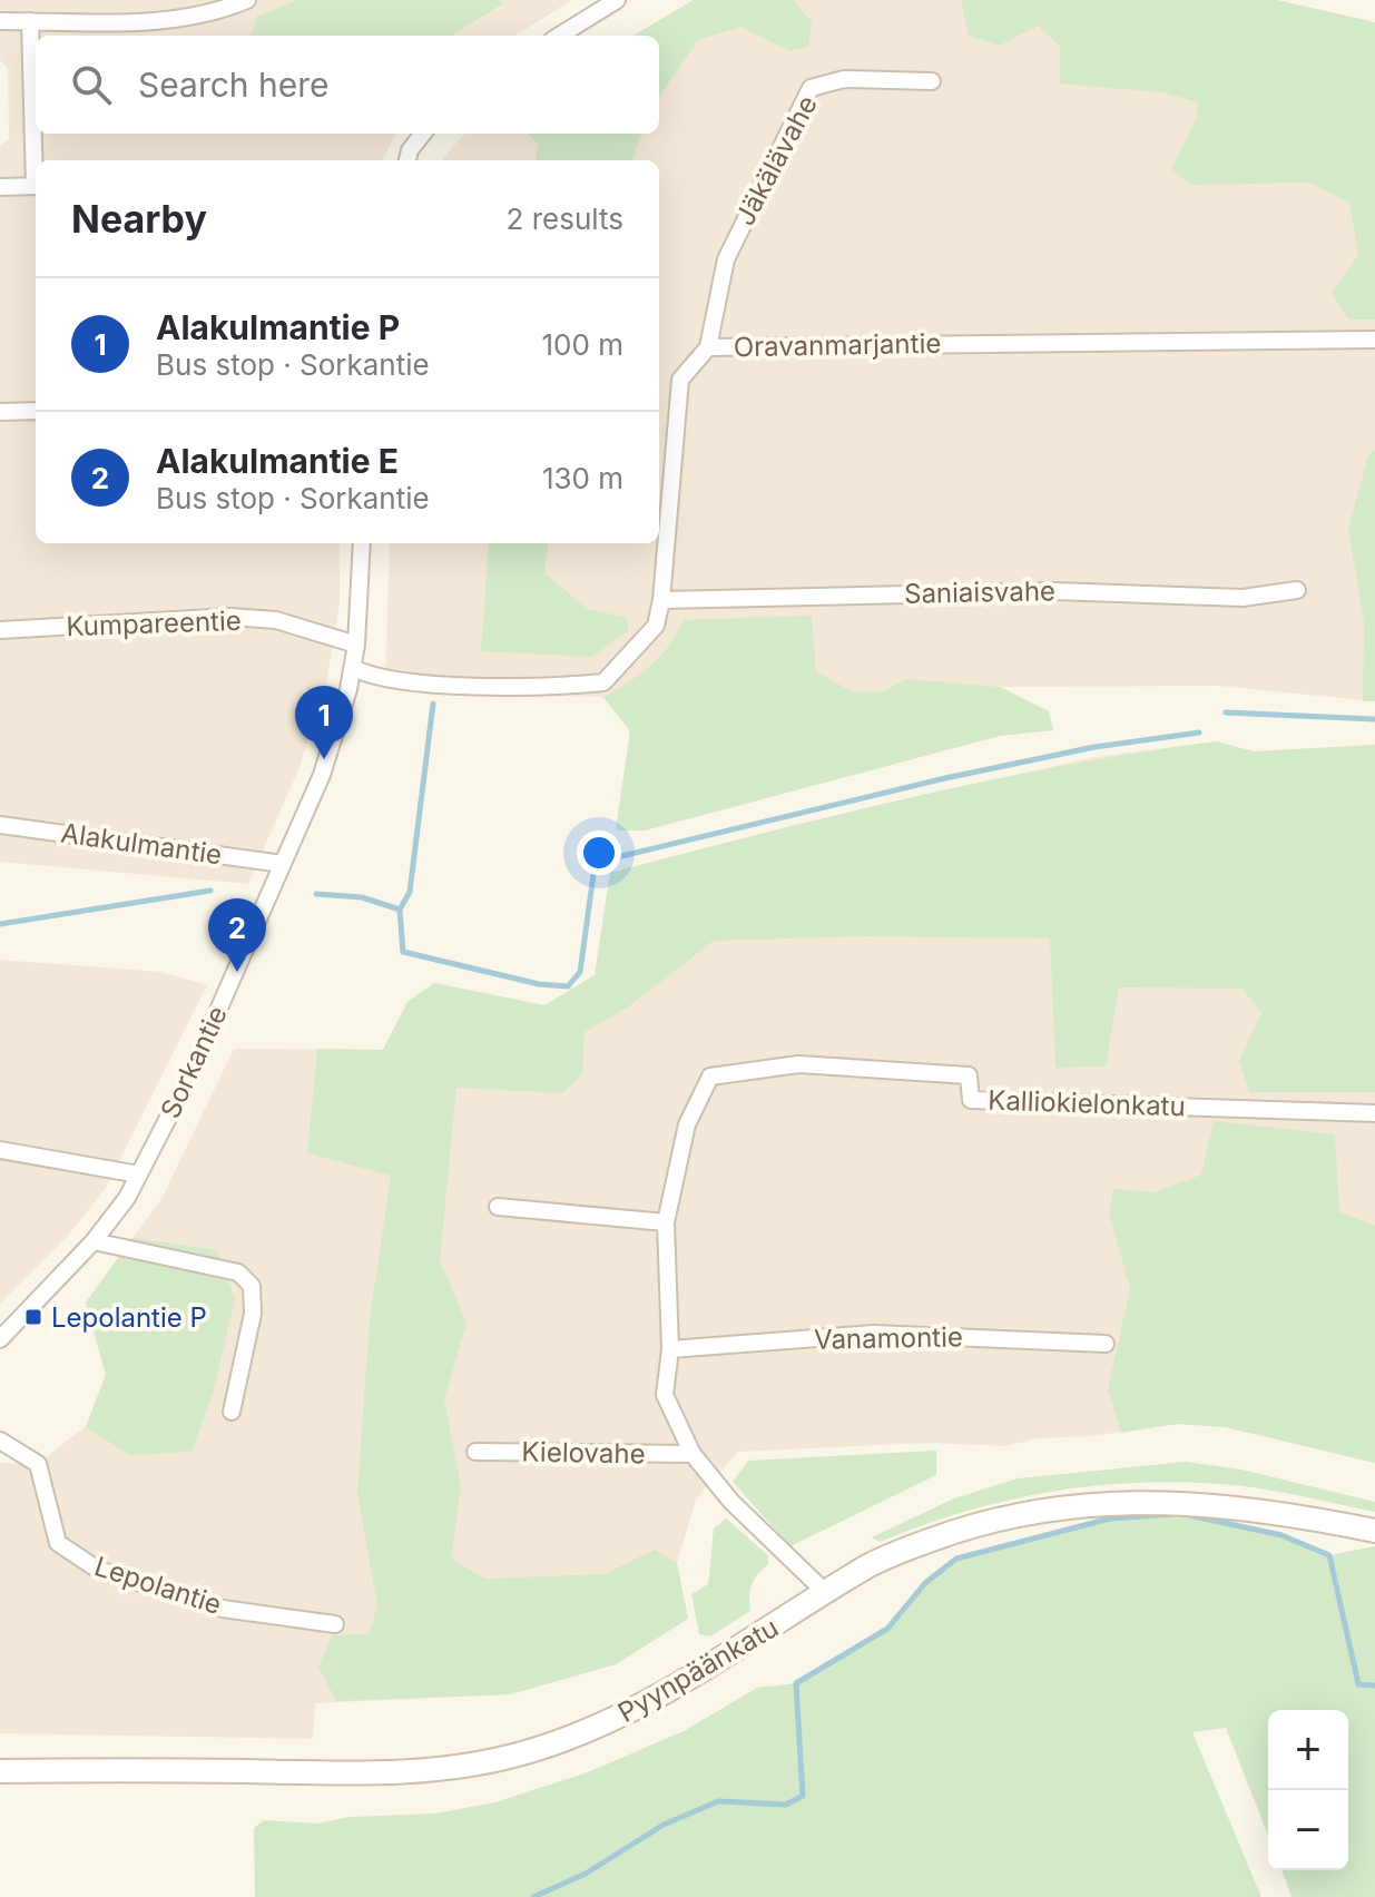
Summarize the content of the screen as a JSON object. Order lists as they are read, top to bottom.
{
  "streets": {
    "main road": ["Pyynpäänkatu"],
    "street": [
      "Jäkälävahe",
      "Oravanmarjantie",
      "Saniaisvahe",
      "Kumpareentie",
      "Alakulmantie",
      "Sorkantie",
      "Kalliokielonkatu",
      "Vanamontie",
      "Kielovahe",
      "Lepolantie"
    ]
  },
  "crossings": [
    ["Jäkälävahe", "Oravanmarjantie"],
    ["Oravanmarjantie", "Saniaisvahe"],
    ["Oravanmarjantie", "Sorkantie"],
    ["Kumpareentie", "Sorkantie"],
    ["Alakulmantie", "Sorkantie"],
    ["Kalliokielonkatu", "Vanamontie"],
    ["Kalliokielonkatu", "Kielovahe"],
    ["Kalliokielonkatu", "Pyynpäänkatu"]
  ],
  "places": {
    "transit": ["Lepolantie P"]
  },
  "page": {
    "search": "Search here",
    "heading": ["Nearby", "2 results"],
    "list": [
      {
        "mark": "1",
        "name": "Alakulmantie P",
        "note": "Bus stop · Sorkantie",
        "value": "100 m"
      },
      {
        "mark": "2",
        "name": "Alakulmantie E",
        "note": "Bus stop · Sorkantie",
        "value": "130 m"
      }
    ],
    "pins": ["1", "2"],
    "map_buttons": ["+", "−"]
  }
}
